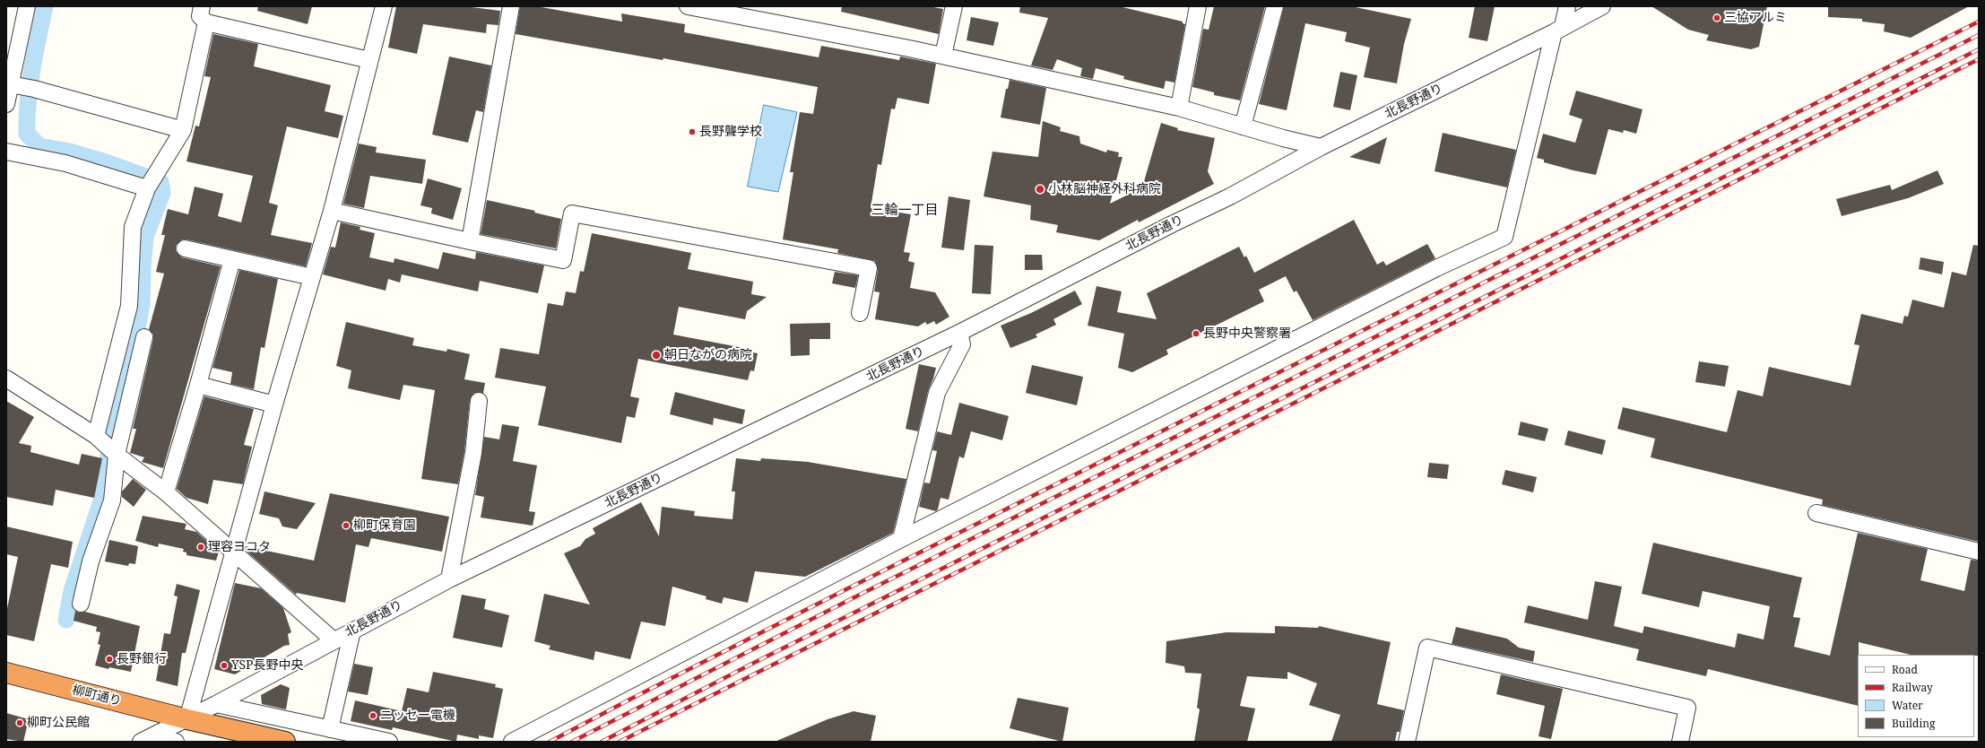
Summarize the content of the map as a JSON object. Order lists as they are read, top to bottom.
{
  "streets": {
    "highway": ["柳町通り"],
    "street": ["北長野通り"]
  },
  "crossings": [
    ["北長野通り", "柳町通り"]
  ],
  "districts": ["三輪一丁目"],
  "places": [
    "三協アルミ",
    "長野聾学校",
    "小林脳神経外科病院",
    "長野中央警察署",
    "朝日ながの病院",
    "柳町保育園",
    "理容ヨコタ",
    "長野銀行",
    "YSP長野中央",
    "ニッセー電機",
    "柳町公民館"
  ],
  "legend": [
    "Road",
    "Railway",
    "Water",
    "Building"
  ]
}
